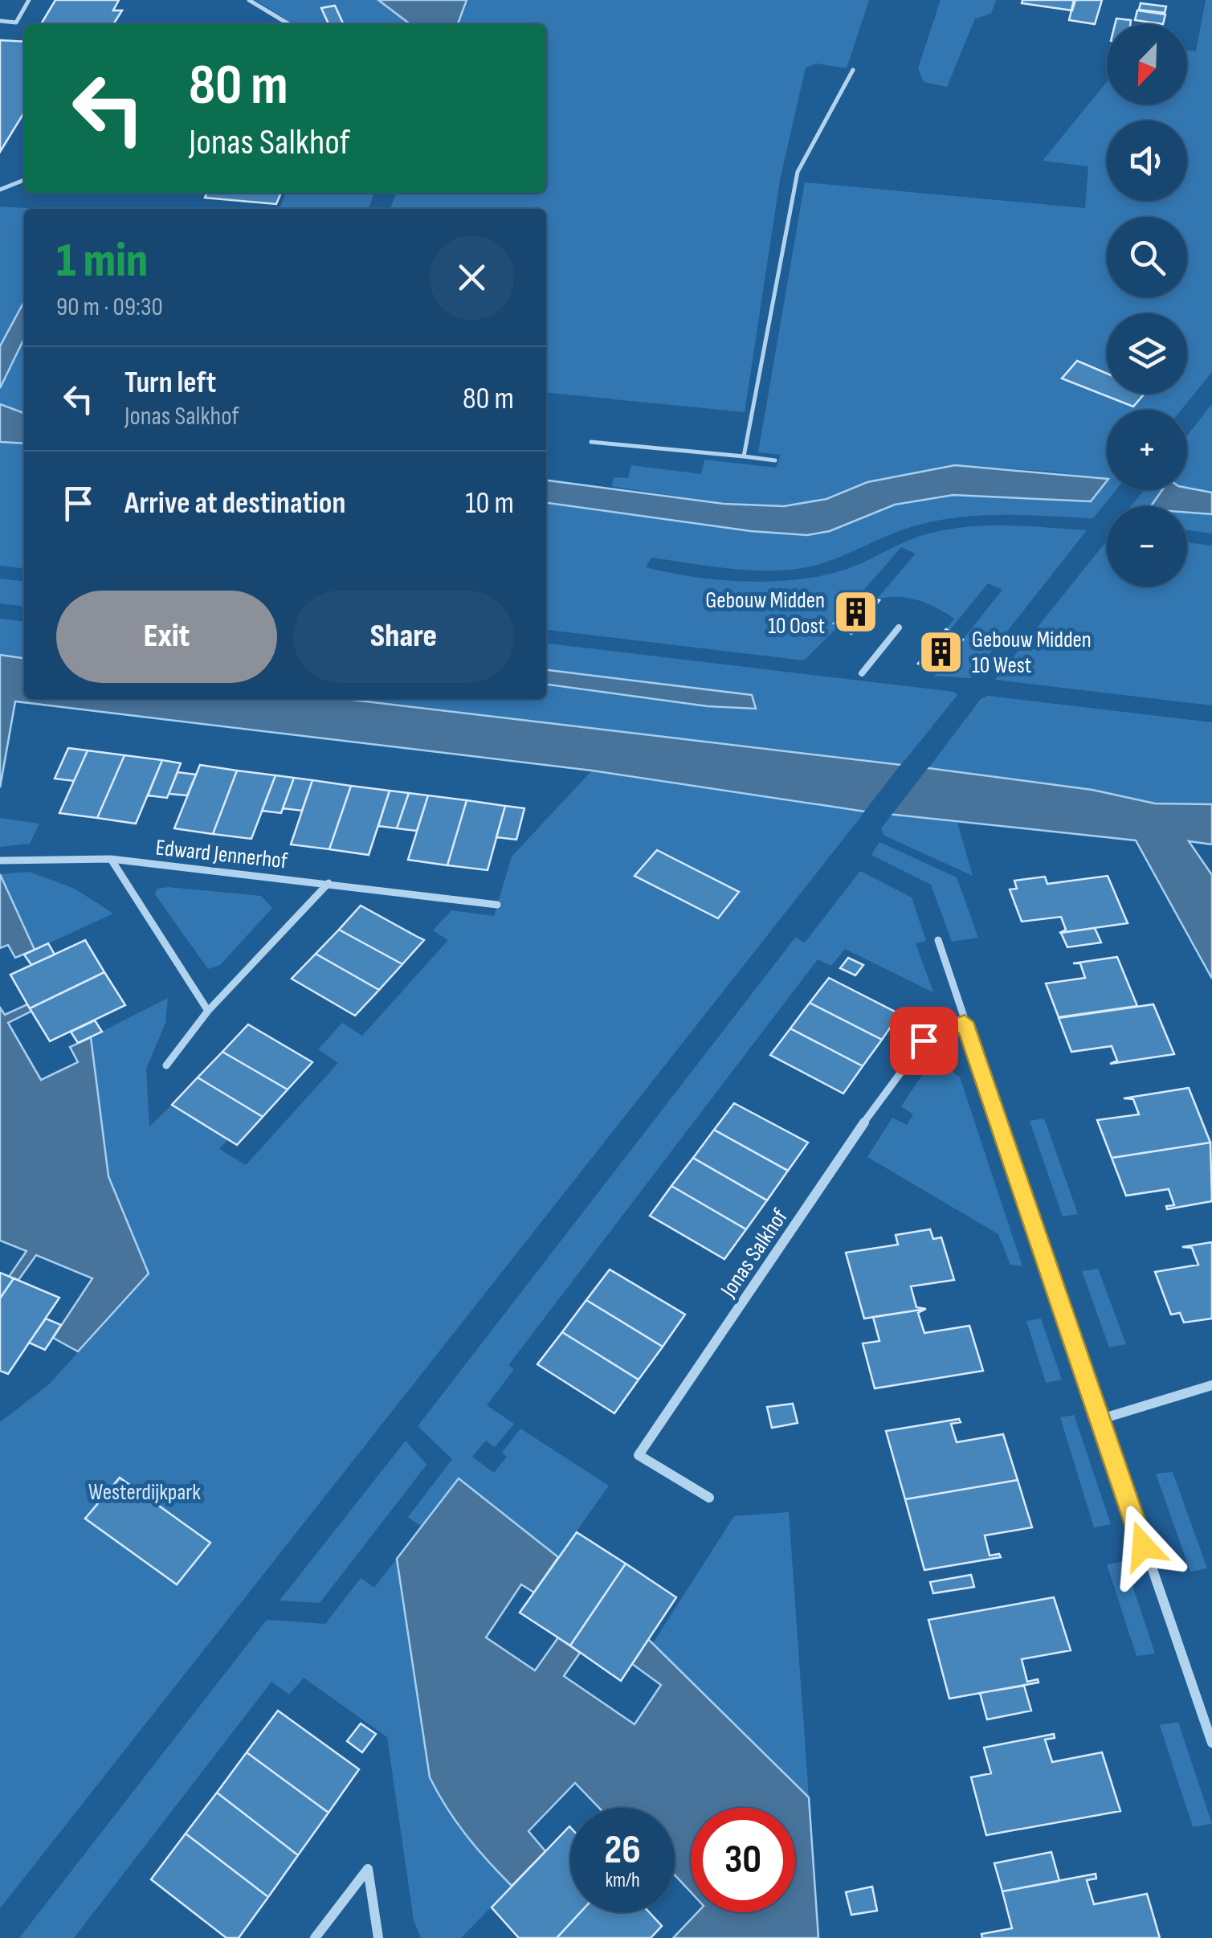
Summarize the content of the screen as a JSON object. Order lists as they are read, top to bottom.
{
  "streets": {
    "street": ["Edward Jennerhof", "Jonas Salkhof"]
  },
  "parks": ["Westerdijkpark"],
  "places": {
    "building": ["Gebouw Midden 10 Oost", "Gebouw Midden 10 West"]
  },
  "north": "bottom left",
  "page": {
    "map_buttons": ["+", "−"],
    "turn": ["80 m", "Jonas Salkhof"],
    "heading": ["1 min", "90 m · 09:30"],
    "list": [
      {
        "name": "Turn left",
        "note": "Jonas Salkhof",
        "value": "80 m"
      },
      {
        "name": "Arrive at destination",
        "value": "10 m"
      }
    ],
    "buttons": ["Exit", "Share"],
    "speed": "26 km/h",
    "limit": "30"
  }
}
